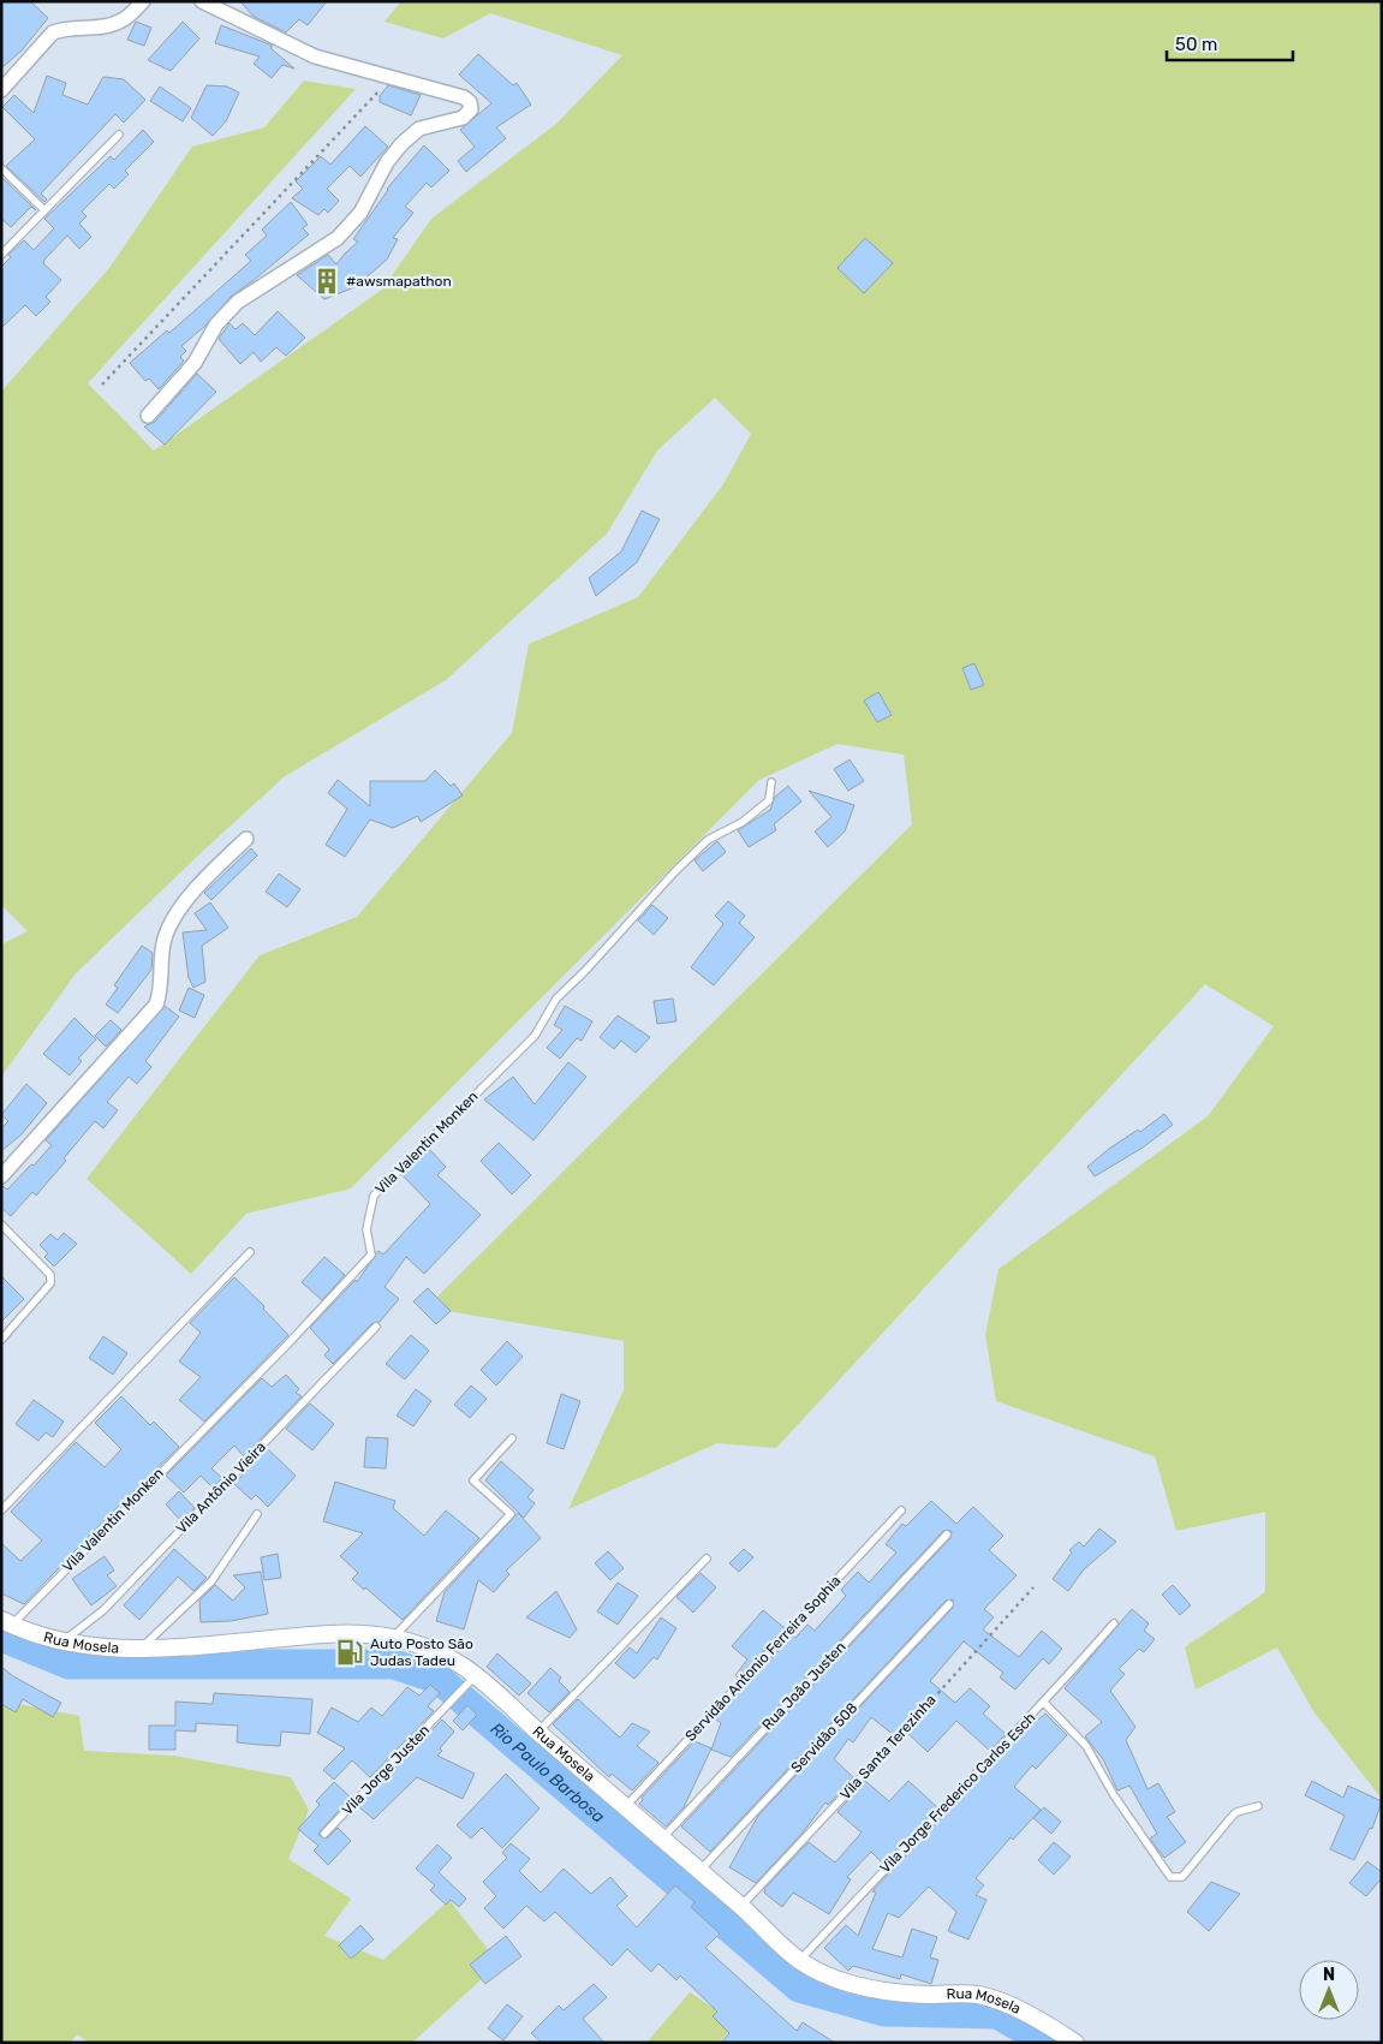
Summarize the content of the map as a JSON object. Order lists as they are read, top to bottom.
{
  "streets": {
    "street": ["Rua Mosela"],
    "lane": [
      "Vila Valentin Monken",
      "Vila Antônio Vieira",
      "Servidão Antonio Ferreira Sophia",
      "Rua João Justen",
      "Servidão 508",
      "Vila Santa Terezinha",
      "Vila Jorge Justen",
      "Vila Jorge Frederico Carlos Esch"
    ]
  },
  "crossings": [
    ["Vila Valentin Monken", "Rua Mosela"],
    ["Vila Antônio Vieira", "Rua Mosela"],
    ["Rua Mosela", "Servidão Antonio Ferreira Sophia"],
    ["Rua Mosela", "Rua João Justen"],
    ["Rua Mosela", "Servidão 508"],
    ["Rua Mosela", "Vila Santa Terezinha"],
    ["Rua Mosela", "Vila Jorge Justen"],
    ["Rua Mosela", "Vila Jorge Frederico Carlos Esch"]
  ],
  "water": ["Rio Paulo Barbosa"],
  "places": {
    "building": ["#awsmapathon"],
    "fuel station": ["Auto Posto São Judas Tadeu"]
  },
  "scale_bar": "50 m",
  "north": "top"
}
